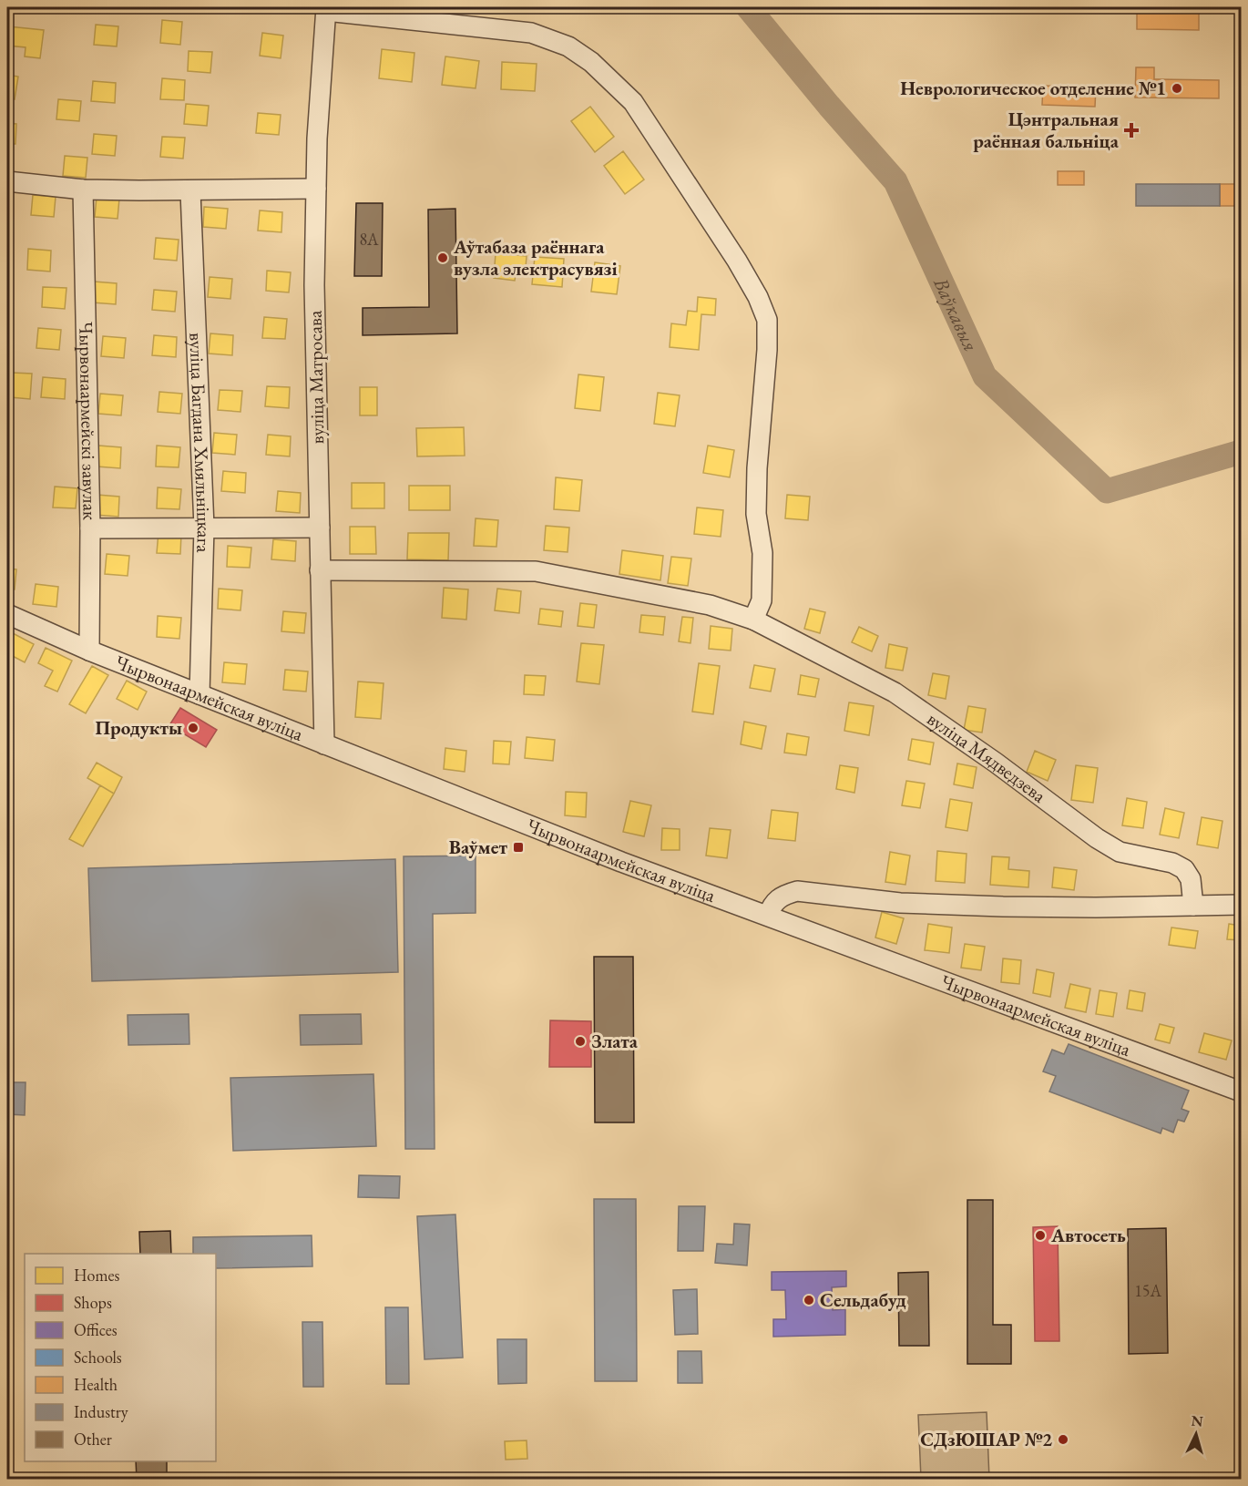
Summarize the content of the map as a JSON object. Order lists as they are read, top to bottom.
{
  "streets": {
    "street": [
      "вуліца Матросава",
      "Чырвонаармейскі завулак",
      "вуліца Багдана Хмяльніцкага",
      "Чырвонаармейская вуліца",
      "вуліца Мядведзева"
    ]
  },
  "crossings": [
    ["вуліца Матросава", "Чырвонаармейская вуліца"],
    ["вуліца Матросава", "вуліца Мядведзева"],
    ["Чырвонаармейскі завулак", "Чырвонаармейская вуліца"],
    ["вуліца Багдана Хмяльніцкага", "Чырвонаармейская вуліца"]
  ],
  "water": ["Ваўкавыя"],
  "places": {
    "other": [
      "Неврологическое отделение №1",
      "Аўтабаза раённага вузла электрасувязі",
      "Продукты",
      "Злата",
      "Автосеть",
      "Сельдабуд",
      "СДзЮШАР №2"
    ],
    "health": ["Цэнтральная раённая бальніца"],
    "transit": ["Ваўмет"]
  },
  "house_numbers": ["8А", "15А"],
  "legend": [
    "Homes",
    "Shops",
    "Offices",
    "Schools",
    "Health",
    "Industry",
    "Other"
  ],
  "north": "top"
}
